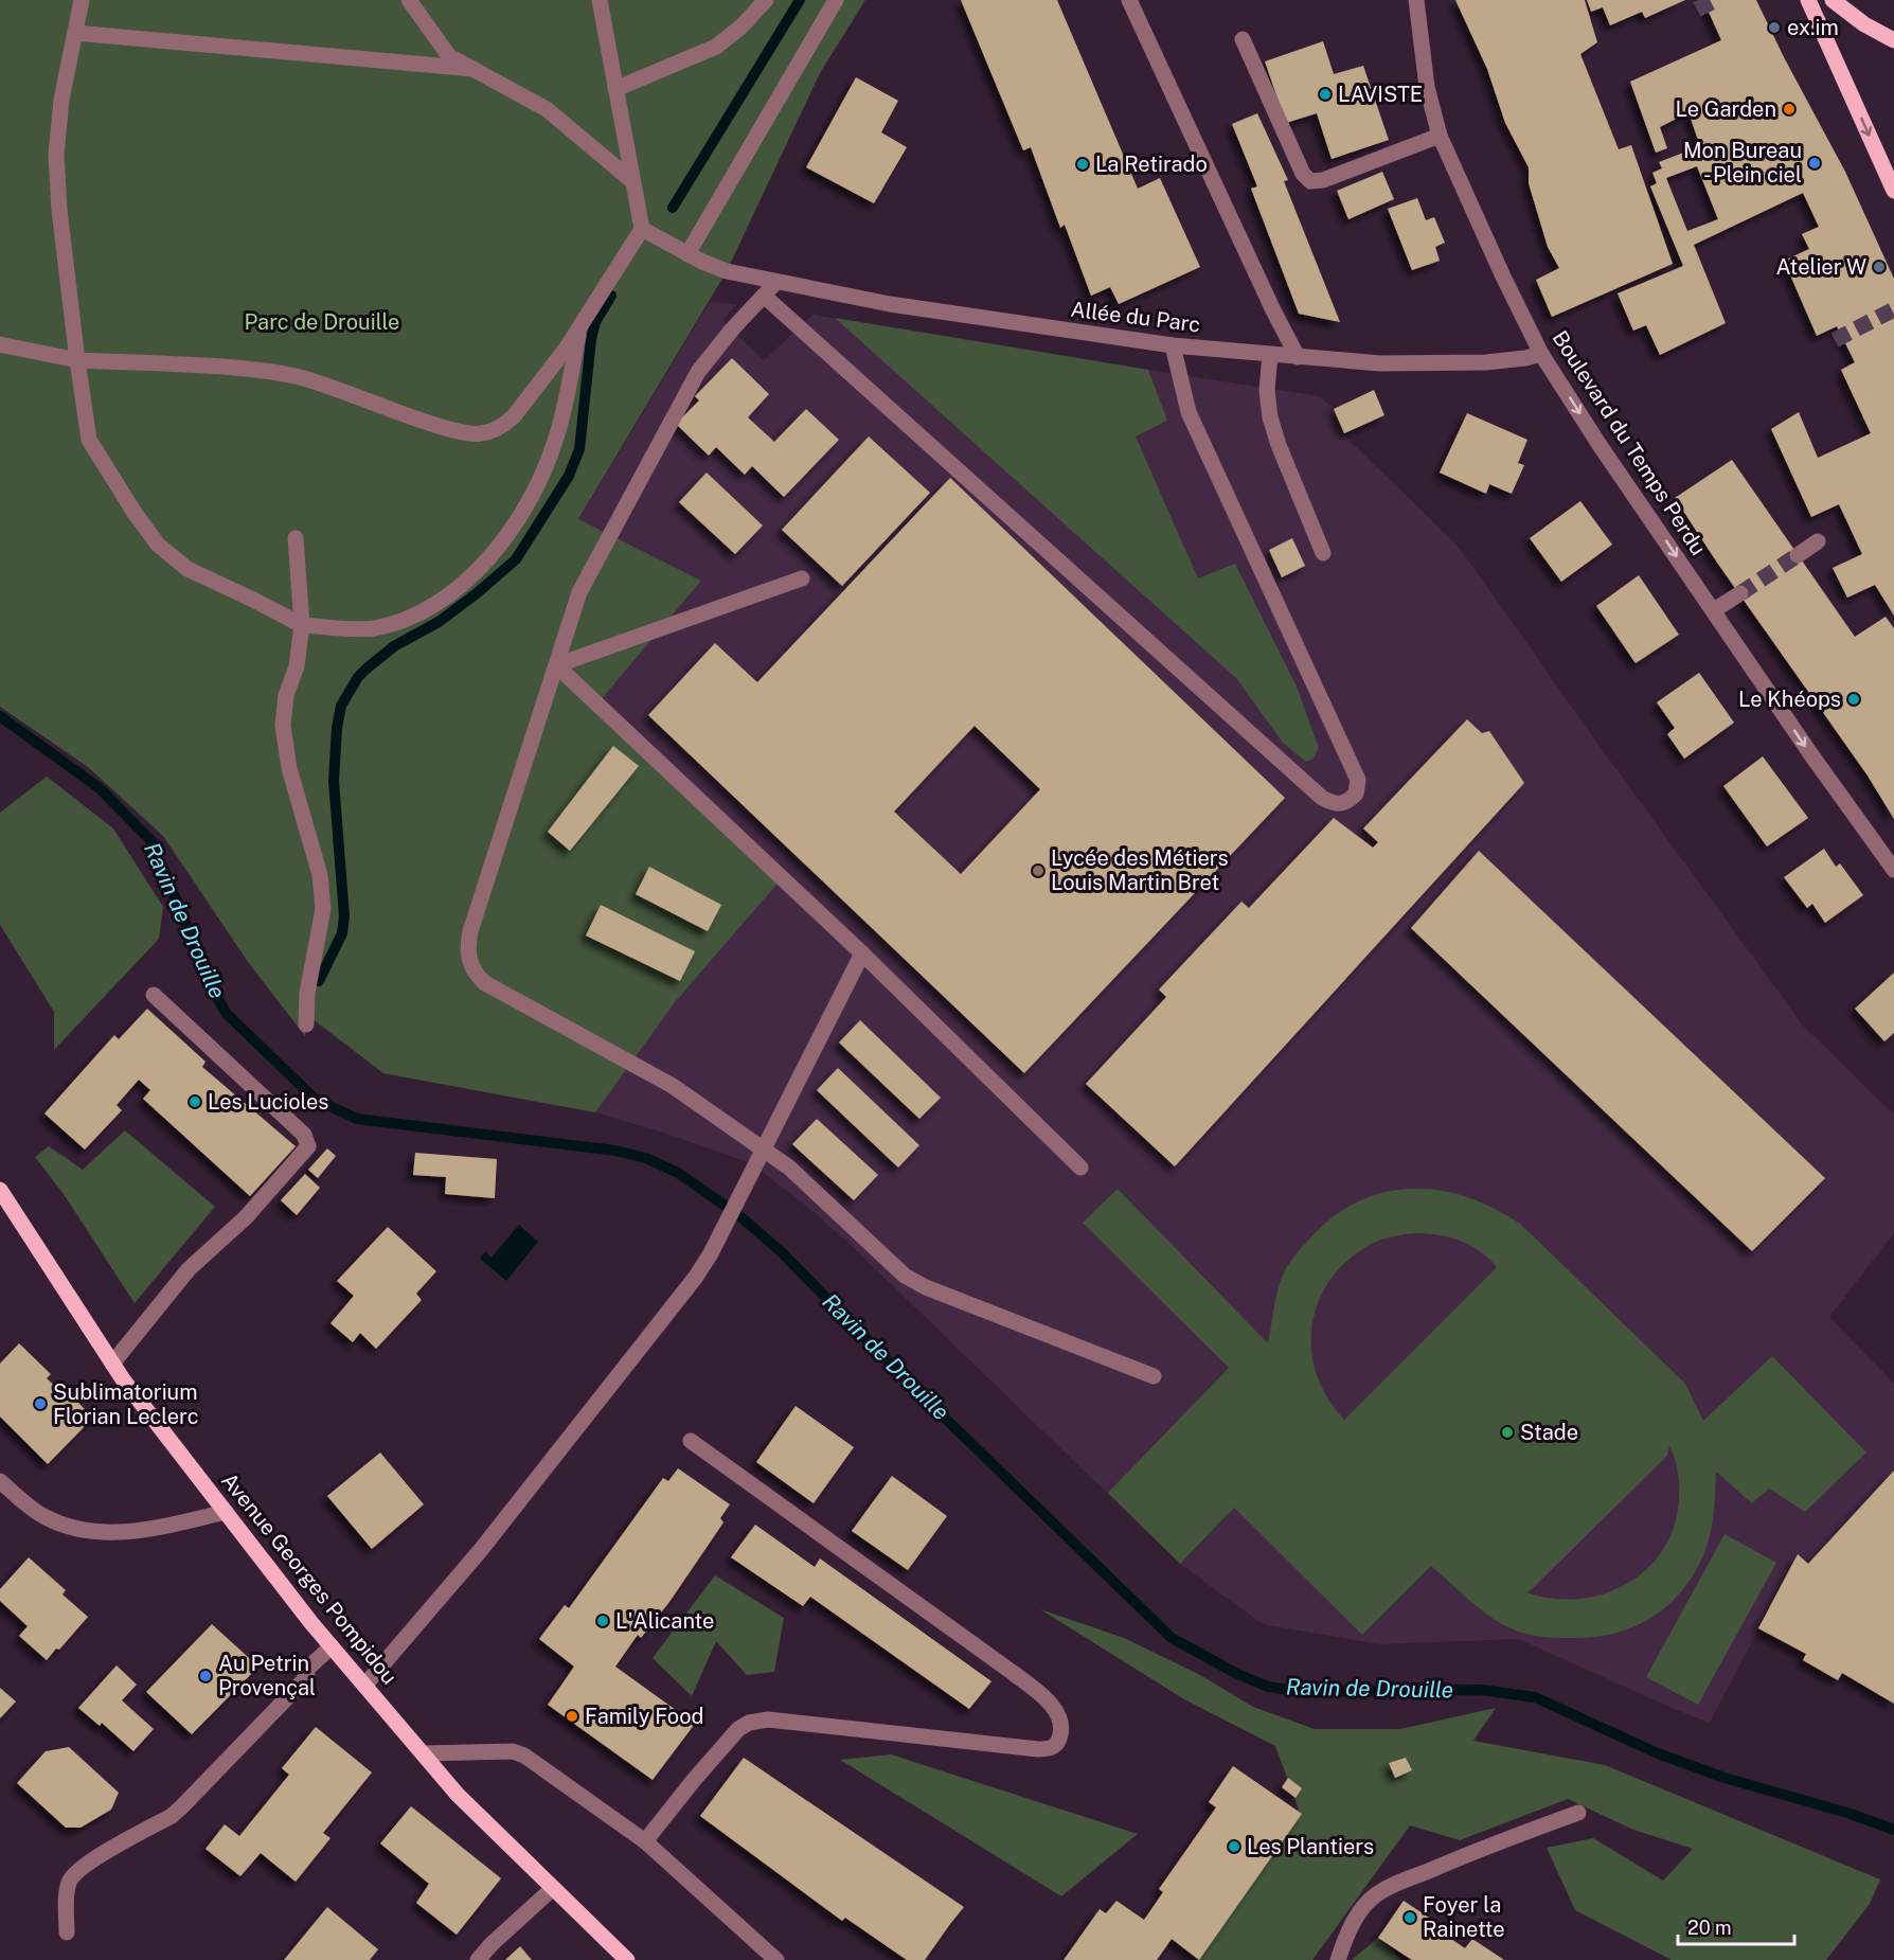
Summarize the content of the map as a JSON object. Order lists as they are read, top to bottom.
{
  "streets": {
    "main road": ["Avenue Georges Pompidou"],
    "street": ["Allée du Parc", "Boulevard du Temps Perdu"]
  },
  "crossings": [
    ["Allée du Parc", "Boulevard du Temps Perdu"]
  ],
  "one_way": ["Boulevard du Temps Perdu"],
  "water": ["Ravin de Drouille"],
  "parks": ["Parc de Drouille"],
  "places": [
    "ex.im",
    "LAVISTE",
    "Le Garden",
    "Mon Bureau - Plein ciel",
    "La Retirado",
    "Atelier W",
    "Le Khéops",
    "Lycée des Métiers Louis Martin Bret",
    "Les Lucioles",
    "Sublimatorium Florian Leclerc",
    "Stade",
    "L'Alicante",
    "Au Petrin Provençal",
    "Family Food",
    "Les Plantiers",
    "Foyer la Rainette"
  ],
  "scale_bar": "20 m"
}
